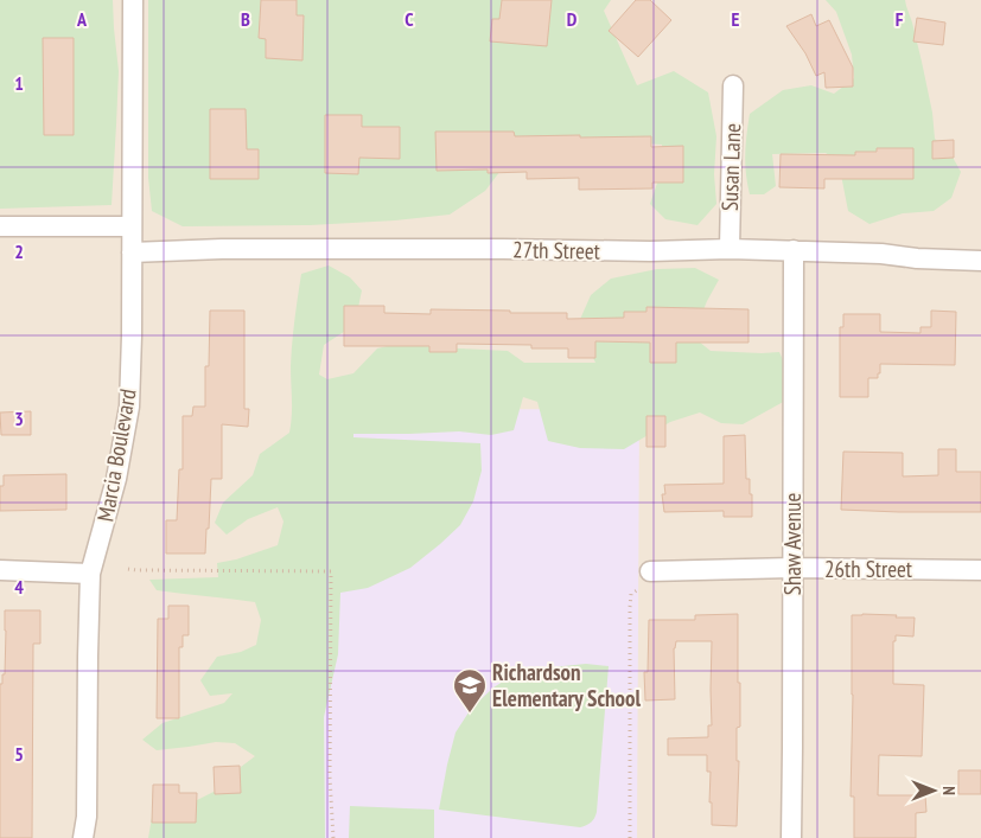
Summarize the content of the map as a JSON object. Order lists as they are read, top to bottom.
{
  "streets": {
    "street": [
      "Susan Lane",
      "27th Street",
      "Marcia Boulevard",
      "Shaw Avenue",
      "26th Street"
    ]
  },
  "crossings": [
    ["Susan Lane", "27th Street"],
    ["27th Street", "Marcia Boulevard"],
    ["27th Street", "Shaw Avenue"],
    ["Shaw Avenue", "26th Street"]
  ],
  "places": {
    "school or university": ["Richardson Elementary School"]
  },
  "north": "right",
  "grid": {
    "columns": [
      "A",
      "B",
      "C",
      "D",
      "E",
      "F"
    ],
    "rows": [
      "1",
      "2",
      "3",
      "4",
      "5"
    ]
  }
}
